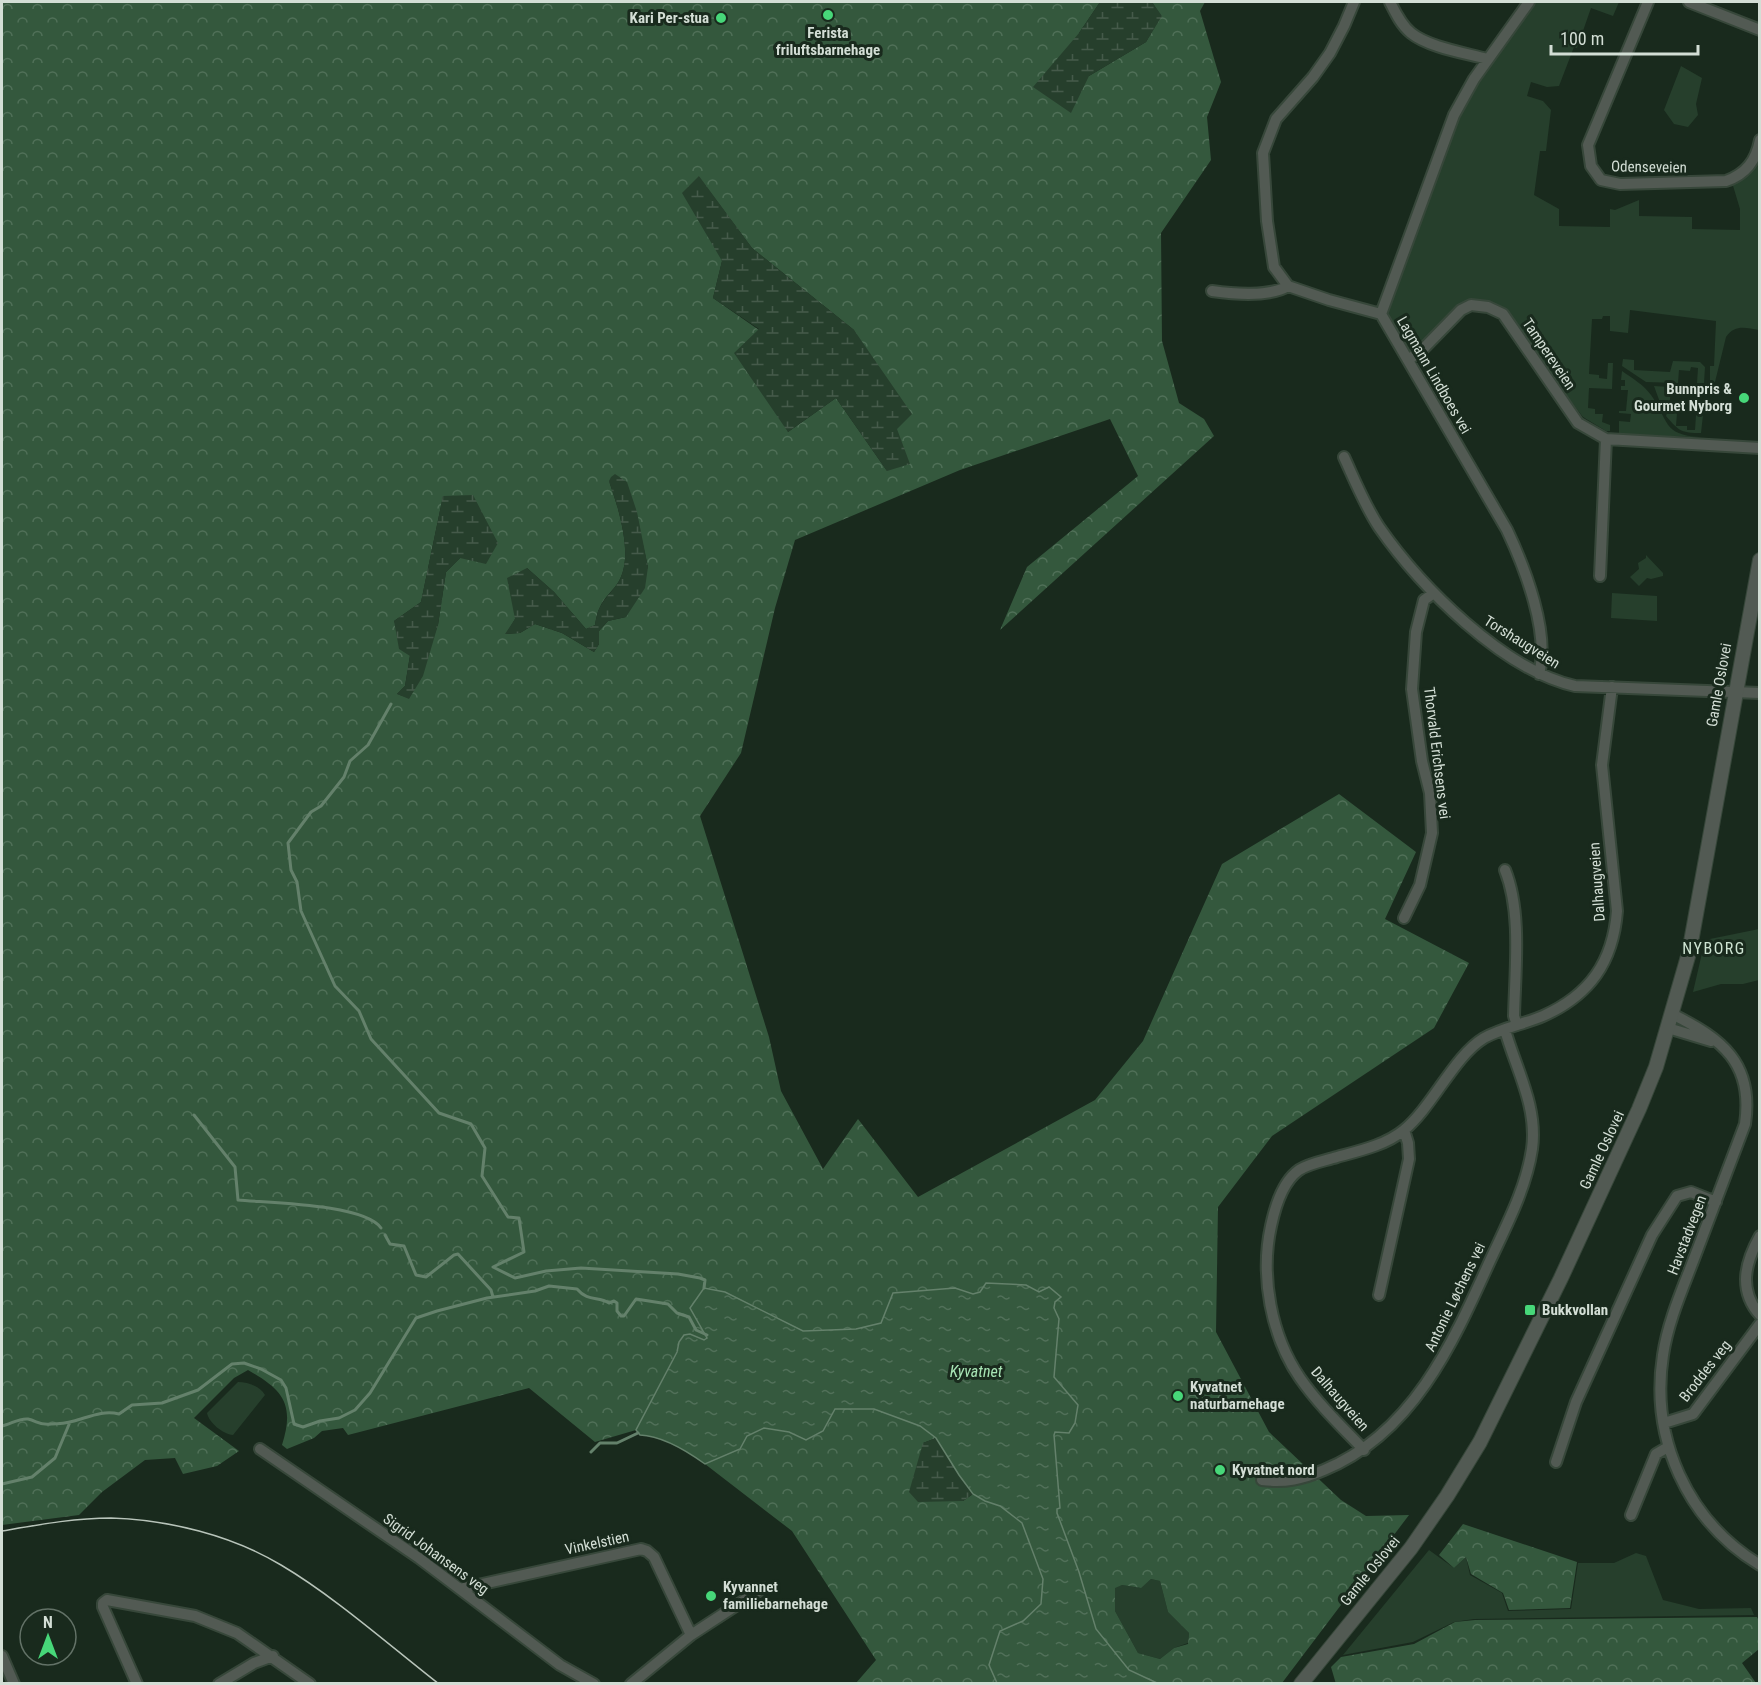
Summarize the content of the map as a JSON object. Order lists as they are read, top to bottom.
{
  "streets": {
    "street": [
      "Odenseveien",
      "Tampereveien",
      "Lagmann Lindboes vei",
      "Torshaugveien",
      "Gamle Oslovei",
      "Thorvald Erichsens vei",
      "Dalhaugveien",
      "Havstadvegen",
      "Antonie Løchens vei",
      "Broddes veg",
      "Vinkelstien",
      "Sigrid Johansens veg"
    ]
  },
  "crossings": [
    ["Tampereveien", "Lagmann Lindboes vei"],
    ["Lagmann Lindboes vei", "Torshaugveien"],
    ["Torshaugveien", "Gamle Oslovei"],
    ["Torshaugveien", "Thorvald Erichsens vei"],
    ["Torshaugveien", "Dalhaugveien"],
    ["Gamle Oslovei", "Havstadvegen"],
    ["Dalhaugveien", "Antonie Løchens vei"],
    ["Havstadvegen", "Broddes veg"],
    ["Vinkelstien", "Sigrid Johansens veg"]
  ],
  "districts": ["NYBORG"],
  "water": ["Kyvatnet"],
  "places": {
    "other": [
      "Ferista friluftsbarnehage",
      "Kari Per-stua",
      "Bunnpris & Gourmet Nyborg",
      "Kyvatnet naturbarnehage",
      "Kyvatnet nord",
      "Kyvannet familiebarnehage"
    ],
    "transit": ["Bukkvollan"]
  },
  "scale_bar": "100 m",
  "north": "top"
}
